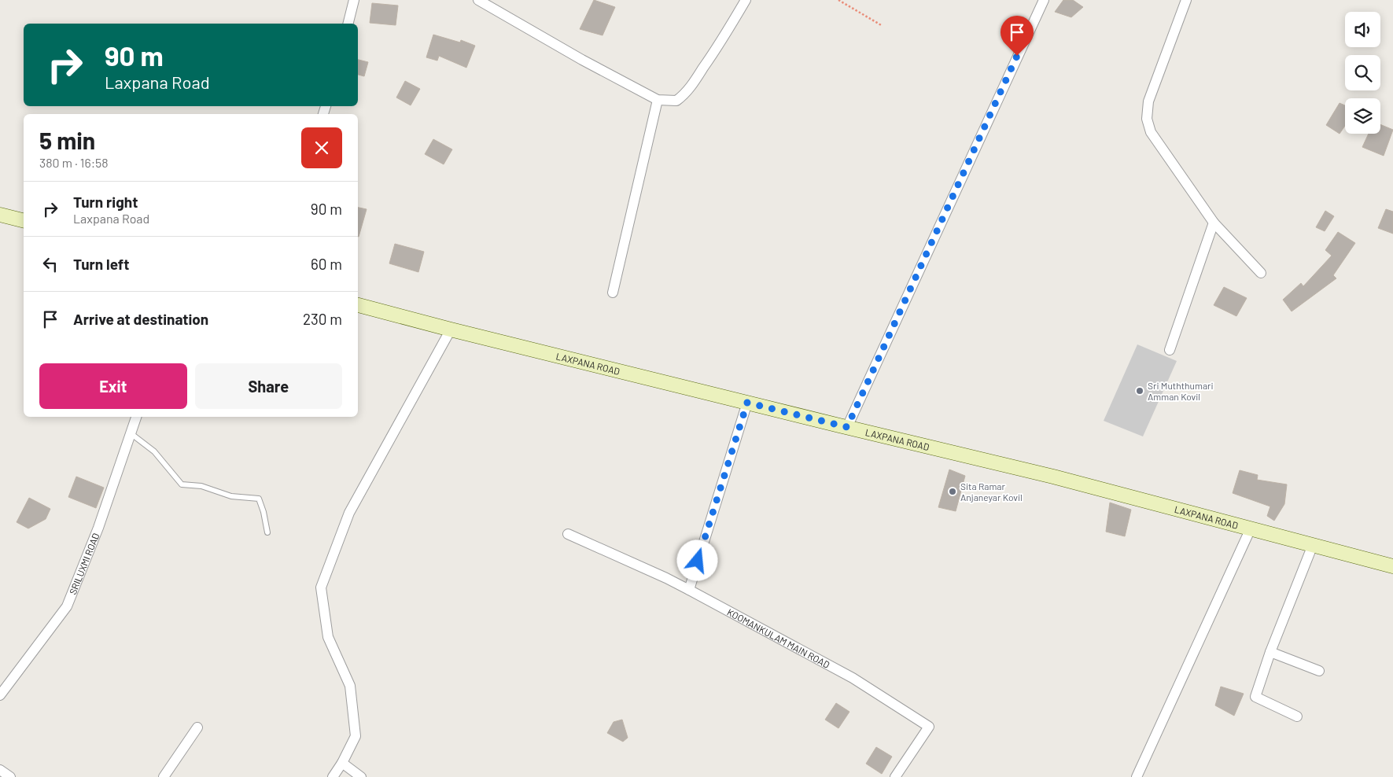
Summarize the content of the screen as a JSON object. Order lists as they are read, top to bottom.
{
  "streets": {
    "street": ["LAXPANA ROAD", "SRILUXMI ROAD", "KOOMANKULAM MAIN ROAD"]
  },
  "places": ["Sri Muththumari Amman Kovil", "Sita Ramar Anjaneyar Kovil"],
  "page": {
    "turn": ["90 m", "Laxpana Road"],
    "heading": ["5 min", "380 m · 16:58"],
    "list": [
      {
        "name": "Turn right",
        "note": "Laxpana Road",
        "value": "90 m"
      },
      {
        "name": "Turn left",
        "value": "60 m"
      },
      {
        "name": "Arrive at destination",
        "value": "230 m"
      }
    ],
    "buttons": ["Exit", "Share"]
  }
}
